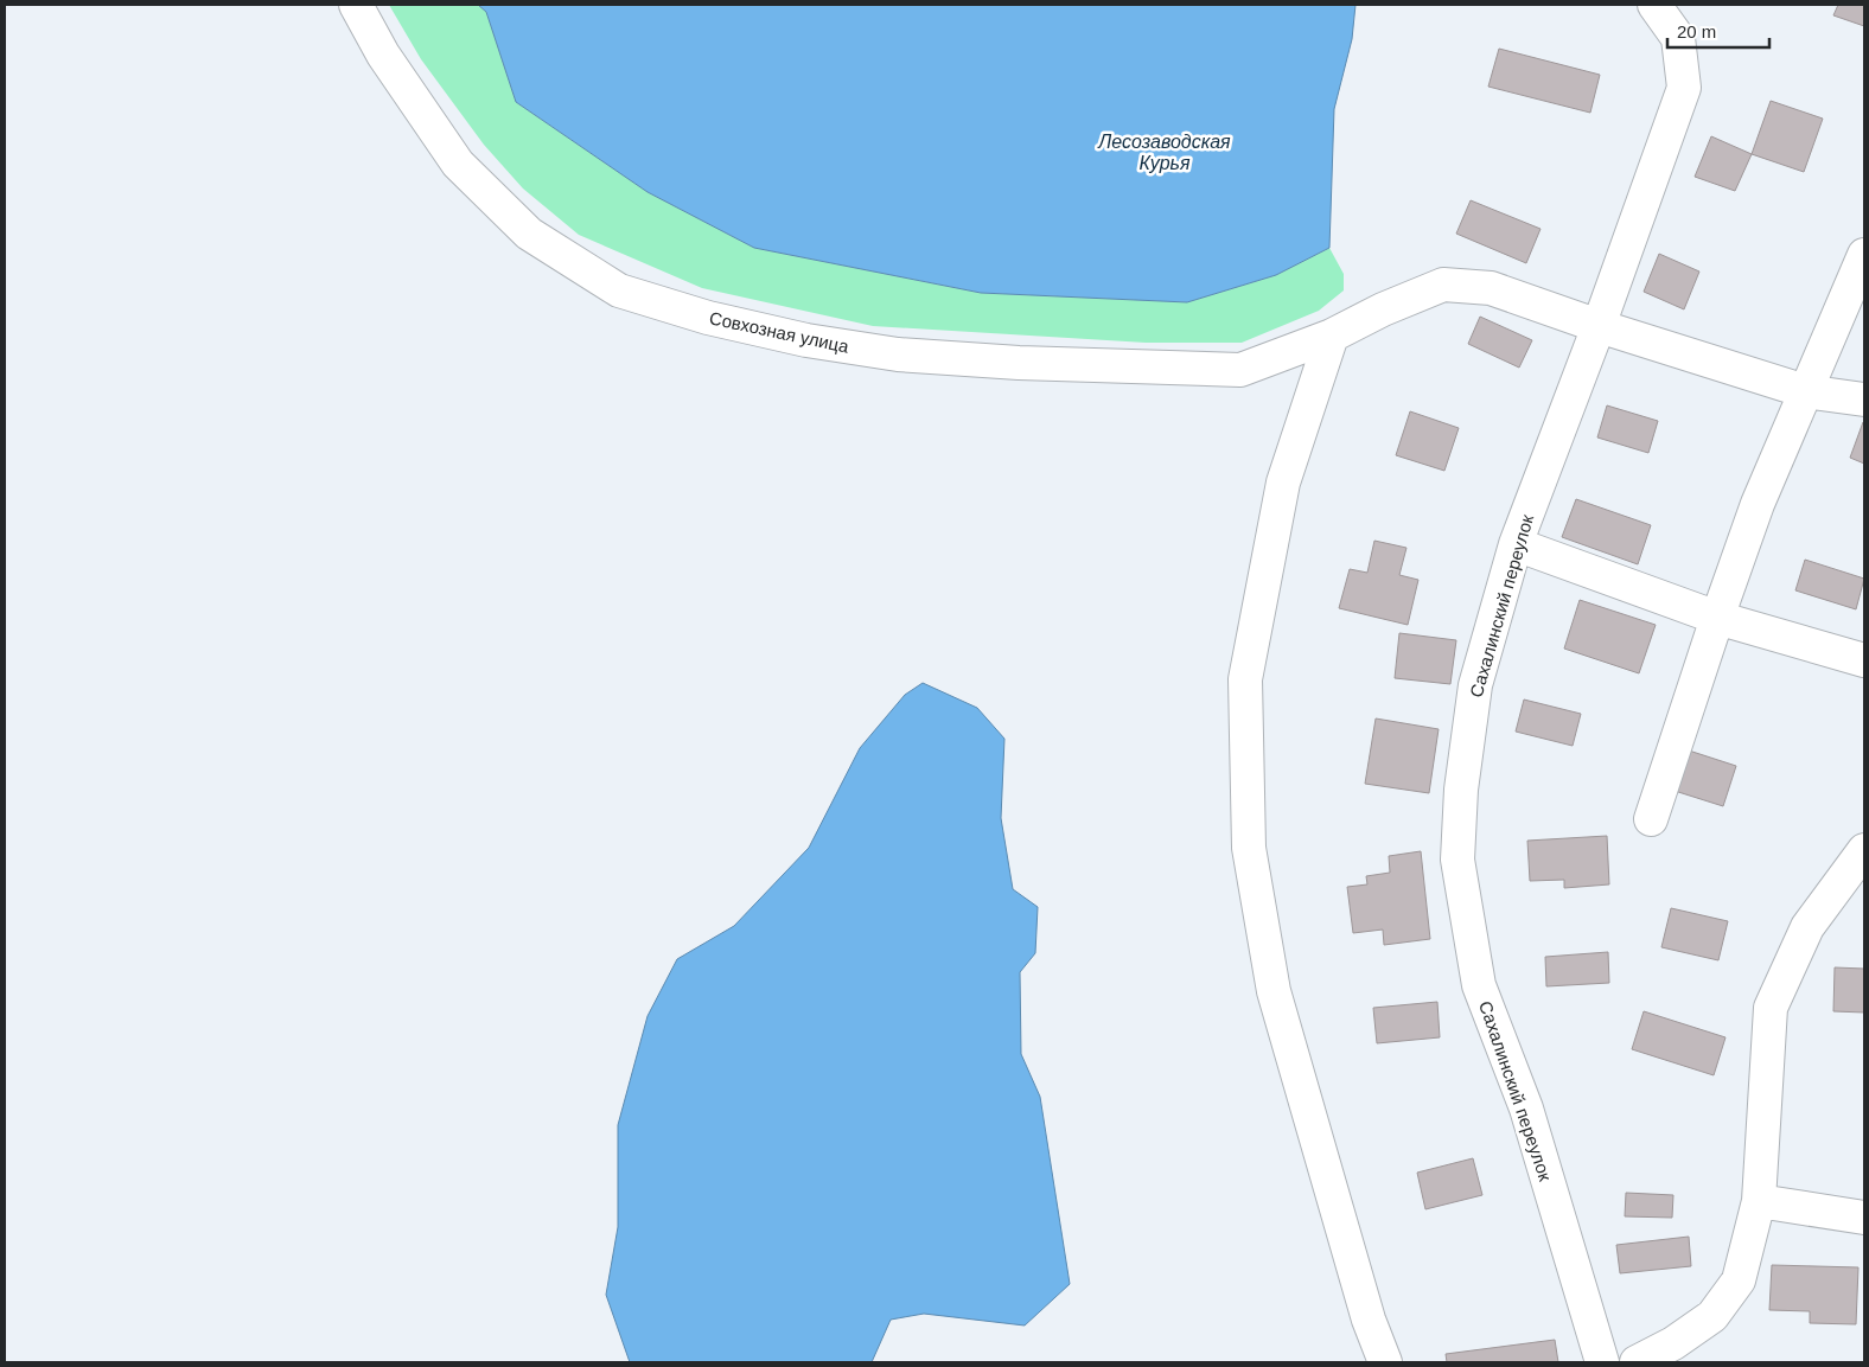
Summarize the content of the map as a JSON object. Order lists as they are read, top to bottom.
{
  "streets": {
    "street": ["Совхозная улица", "Сахалинский переулок"]
  },
  "crossings": [
    ["Совхозная улица", "Сахалинский переулок"]
  ],
  "water": ["Лесозаводская Курья"],
  "scale_bar": "20 m"
}
